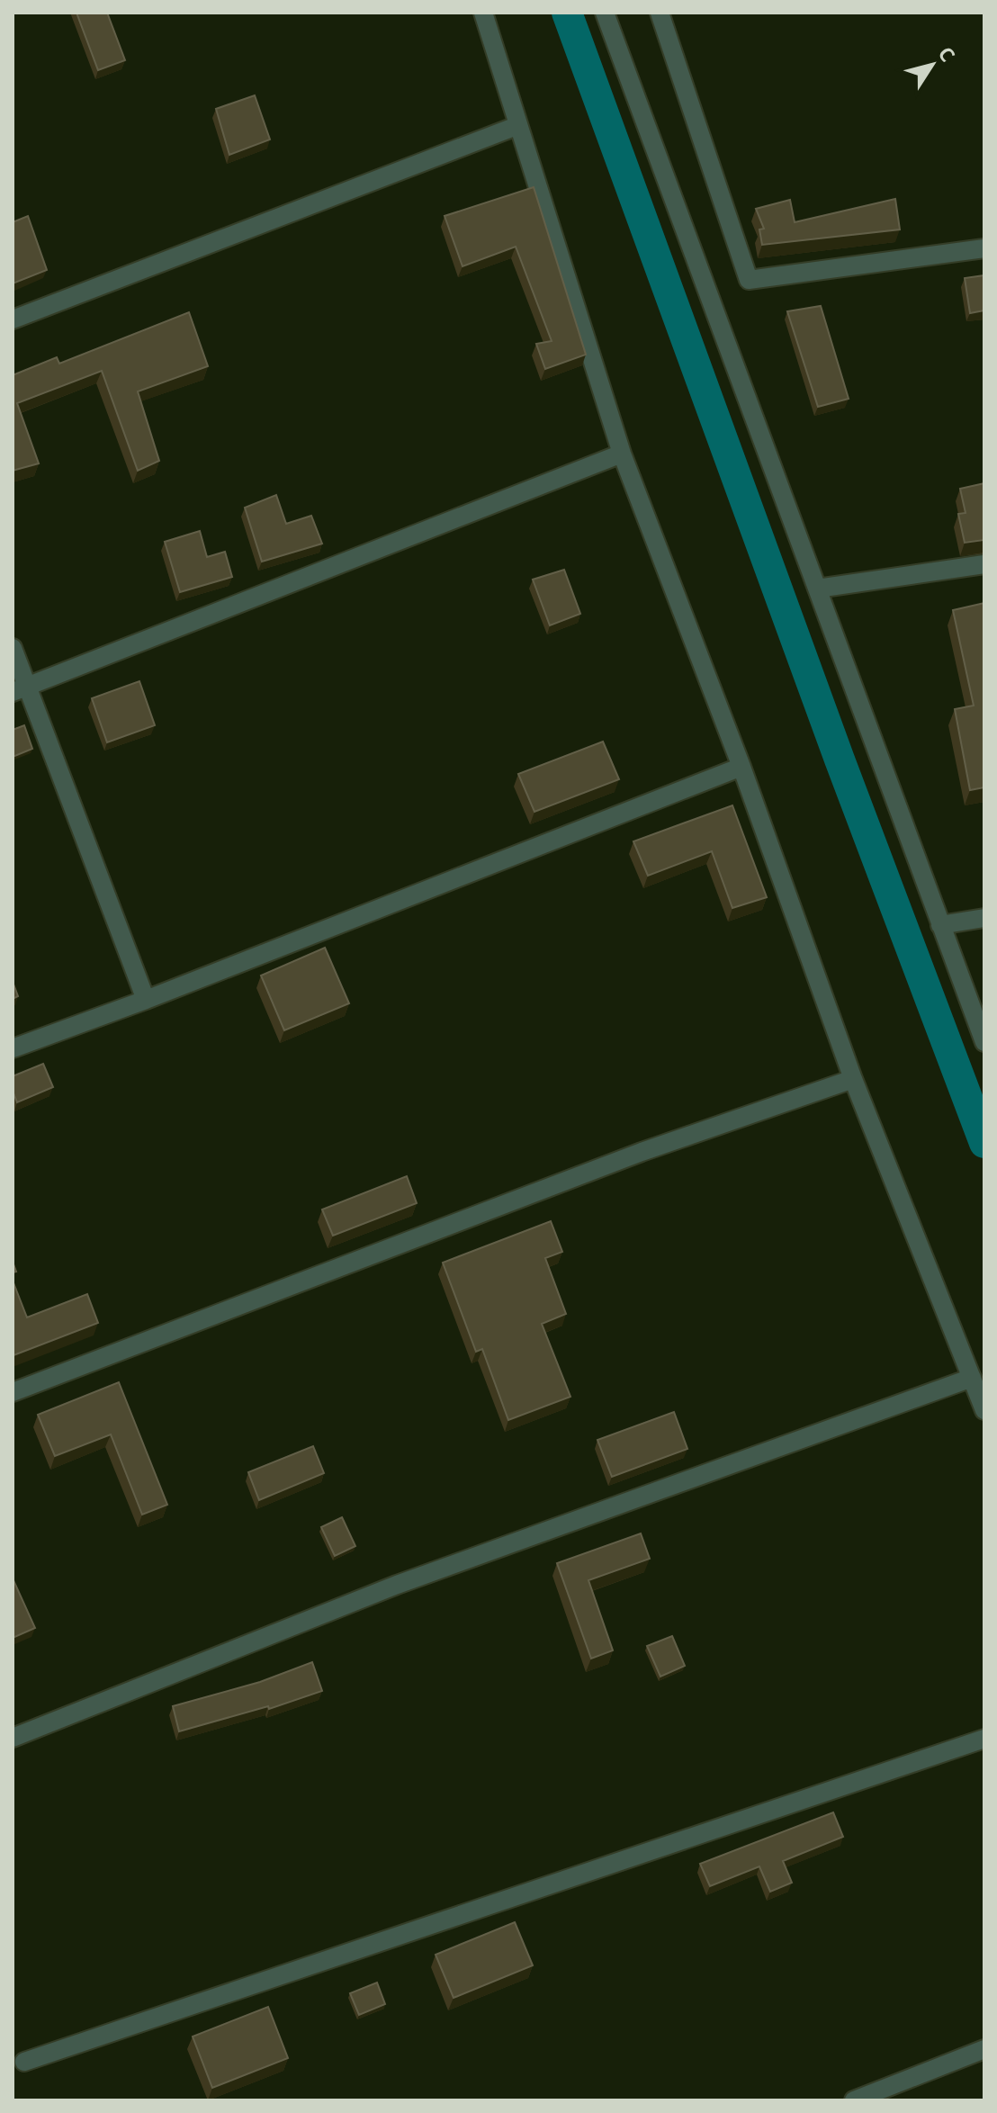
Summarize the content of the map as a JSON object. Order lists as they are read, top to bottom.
{
  "north": "top right"
}
